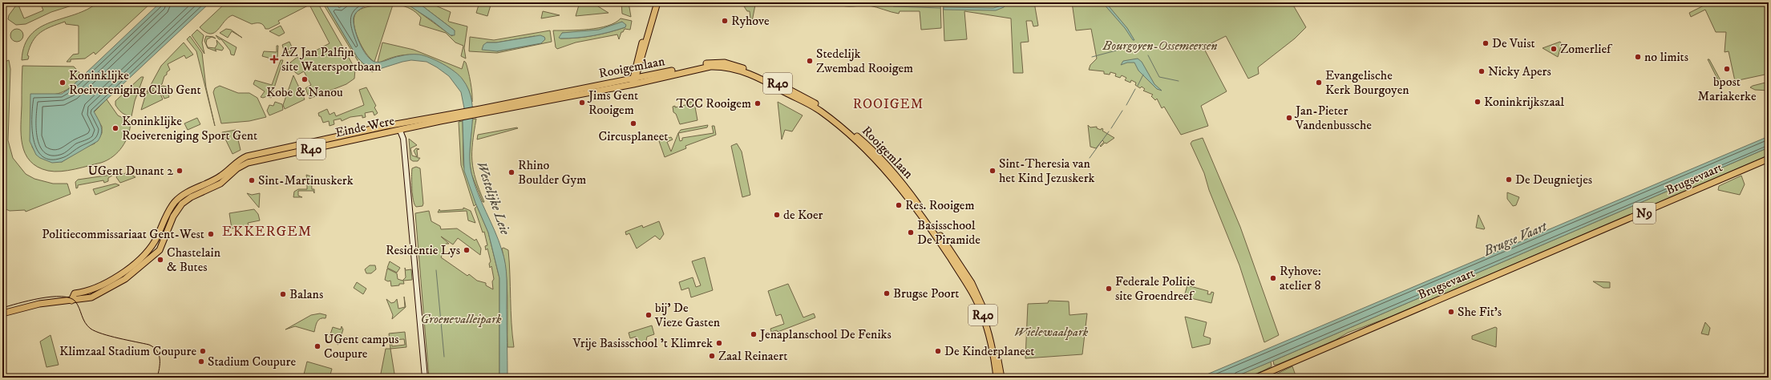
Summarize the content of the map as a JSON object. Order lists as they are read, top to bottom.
{
  "streets": {
    "main road": [
      "Rooigemlaan",
      "R40",
      "Einde Were",
      "Brugsevaart",
      "N9"
    ]
  },
  "crossings": [
    ["Rooigemlaan", "Einde Were"],
    ["R40", "Einde Were"]
  ],
  "districts": ["ROOIGEM", "EKKERGEM"],
  "water": ["Westelijke Leie", "Brugse Vaart"],
  "parks": ["Bourgoyen-Ossemeersen", "Groenevalleipark", "Wielewaalpark"],
  "places": {
    "other": [
      "Ryhove",
      "De Vuist",
      "Zomerlief",
      "no limits",
      "Stedelijk Zwembad Rooigem",
      "bpost Mariakerke",
      "Nicky Apers",
      "Kobe & Nanou",
      "Koninklijke Roeivereniging Club Gent",
      "Evangelische Kerk Bourgoyen",
      "Koninkrijkszaal",
      "Jims Gent Rooigem",
      "TCC Rooigem",
      "Jan-Pieter Vandenbussche",
      "Circusplaneet",
      "Koninklijke Roeivereniging Sport Gent",
      "UGent Dunant 2",
      "Sint-Theresia van het Kind Jezuskerk",
      "Rhino Boulder Gym",
      "De Deugnietjes",
      "Sint-Martinuskerk",
      "Res. Rooigem",
      "de Koer",
      "Basisschool De Piramide",
      "Politiecommissariaat Gent-West",
      "Residentie Lys",
      "Chastelain & Butes",
      "Ryhove: atelier 8",
      "Federale Politie site Groendreef",
      "Brugse Poort",
      "Balans",
      "She Fit's",
      "bij' De Vieze Gasten",
      "Jenaplanschool De Feniks",
      "Vrije Basisschool 't Klimrek",
      "UGent campus Coupure",
      "Klimzaal Stadium Coupure",
      "De Kinderplaneet",
      "Zaal Reinaert",
      "Stadium Coupure"
    ],
    "health": ["AZ Jan Palfijn site Watersportbaan"]
  }
}
